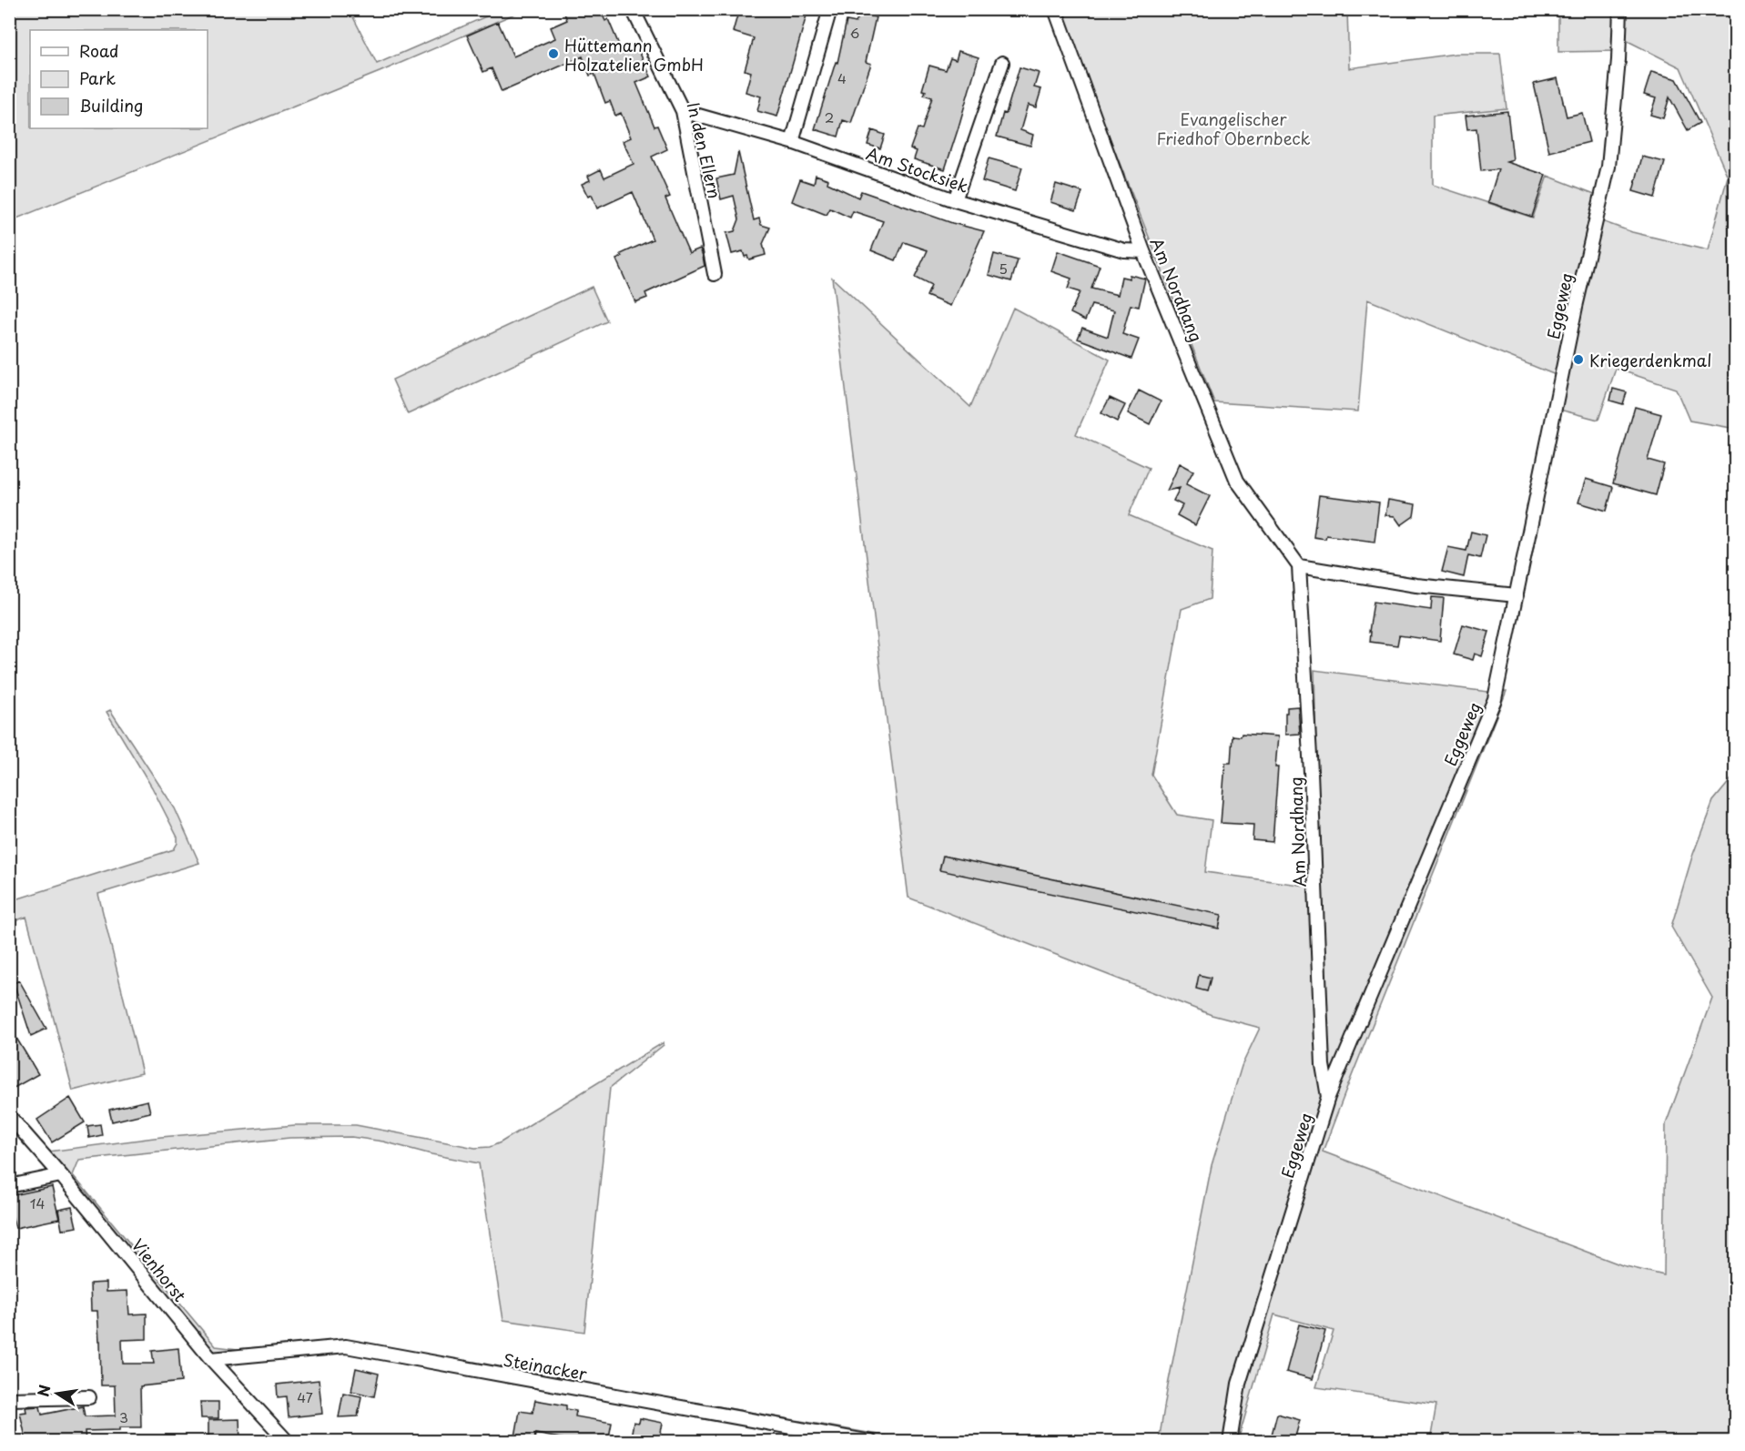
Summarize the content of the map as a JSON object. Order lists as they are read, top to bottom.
{
  "streets": {
    "street": [
      "In den Ellern",
      "Am Stocksiek",
      "Am Nordhang",
      "Eggeweg",
      "Vienhorst",
      "Steinacker"
    ]
  },
  "crossings": [
    ["In den Ellern", "Am Stocksiek"],
    ["Am Stocksiek", "Am Nordhang"],
    ["Am Nordhang", "Eggeweg"],
    ["Vienhorst", "Steinacker"]
  ],
  "parks": ["Evangelischer Friedhof Obernbeck"],
  "places": ["Hüttemann Holzatelier GmbH", "Kriegerdenkmal"],
  "house_numbers": [
    "6",
    "4",
    "2",
    "5",
    "14",
    "47",
    "3"
  ],
  "legend": ["Road", "Park", "Building"],
  "north": "left"
}
